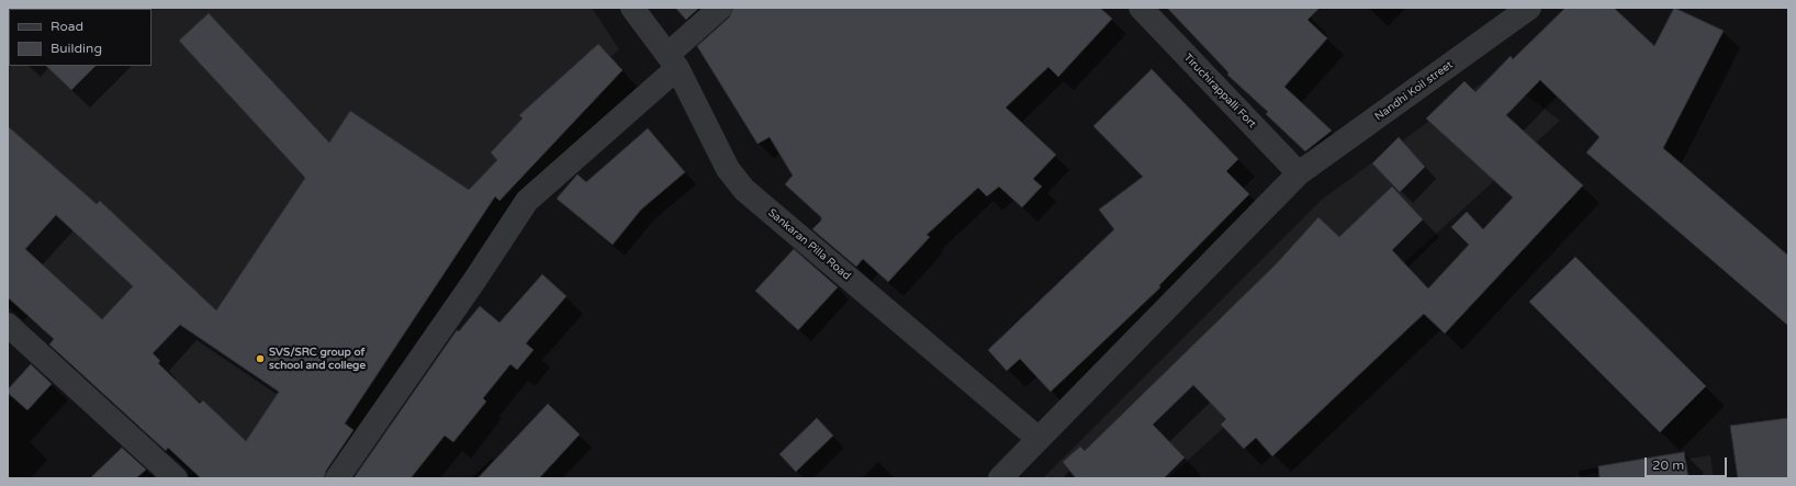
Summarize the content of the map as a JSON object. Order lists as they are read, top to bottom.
{
  "streets": {
    "street": ["Tiruchirappalli Fort", "Nandhi Koil street", "Sankaran Pilla Road"]
  },
  "crossings": [
    ["Tiruchirappalli Fort", "Nandhi Koil street"],
    ["Nandhi Koil street", "Sankaran Pilla Road"]
  ],
  "places": ["SVS/SRC group of school and college"],
  "legend": ["Road", "Building"],
  "scale_bar": "20 m"
}
